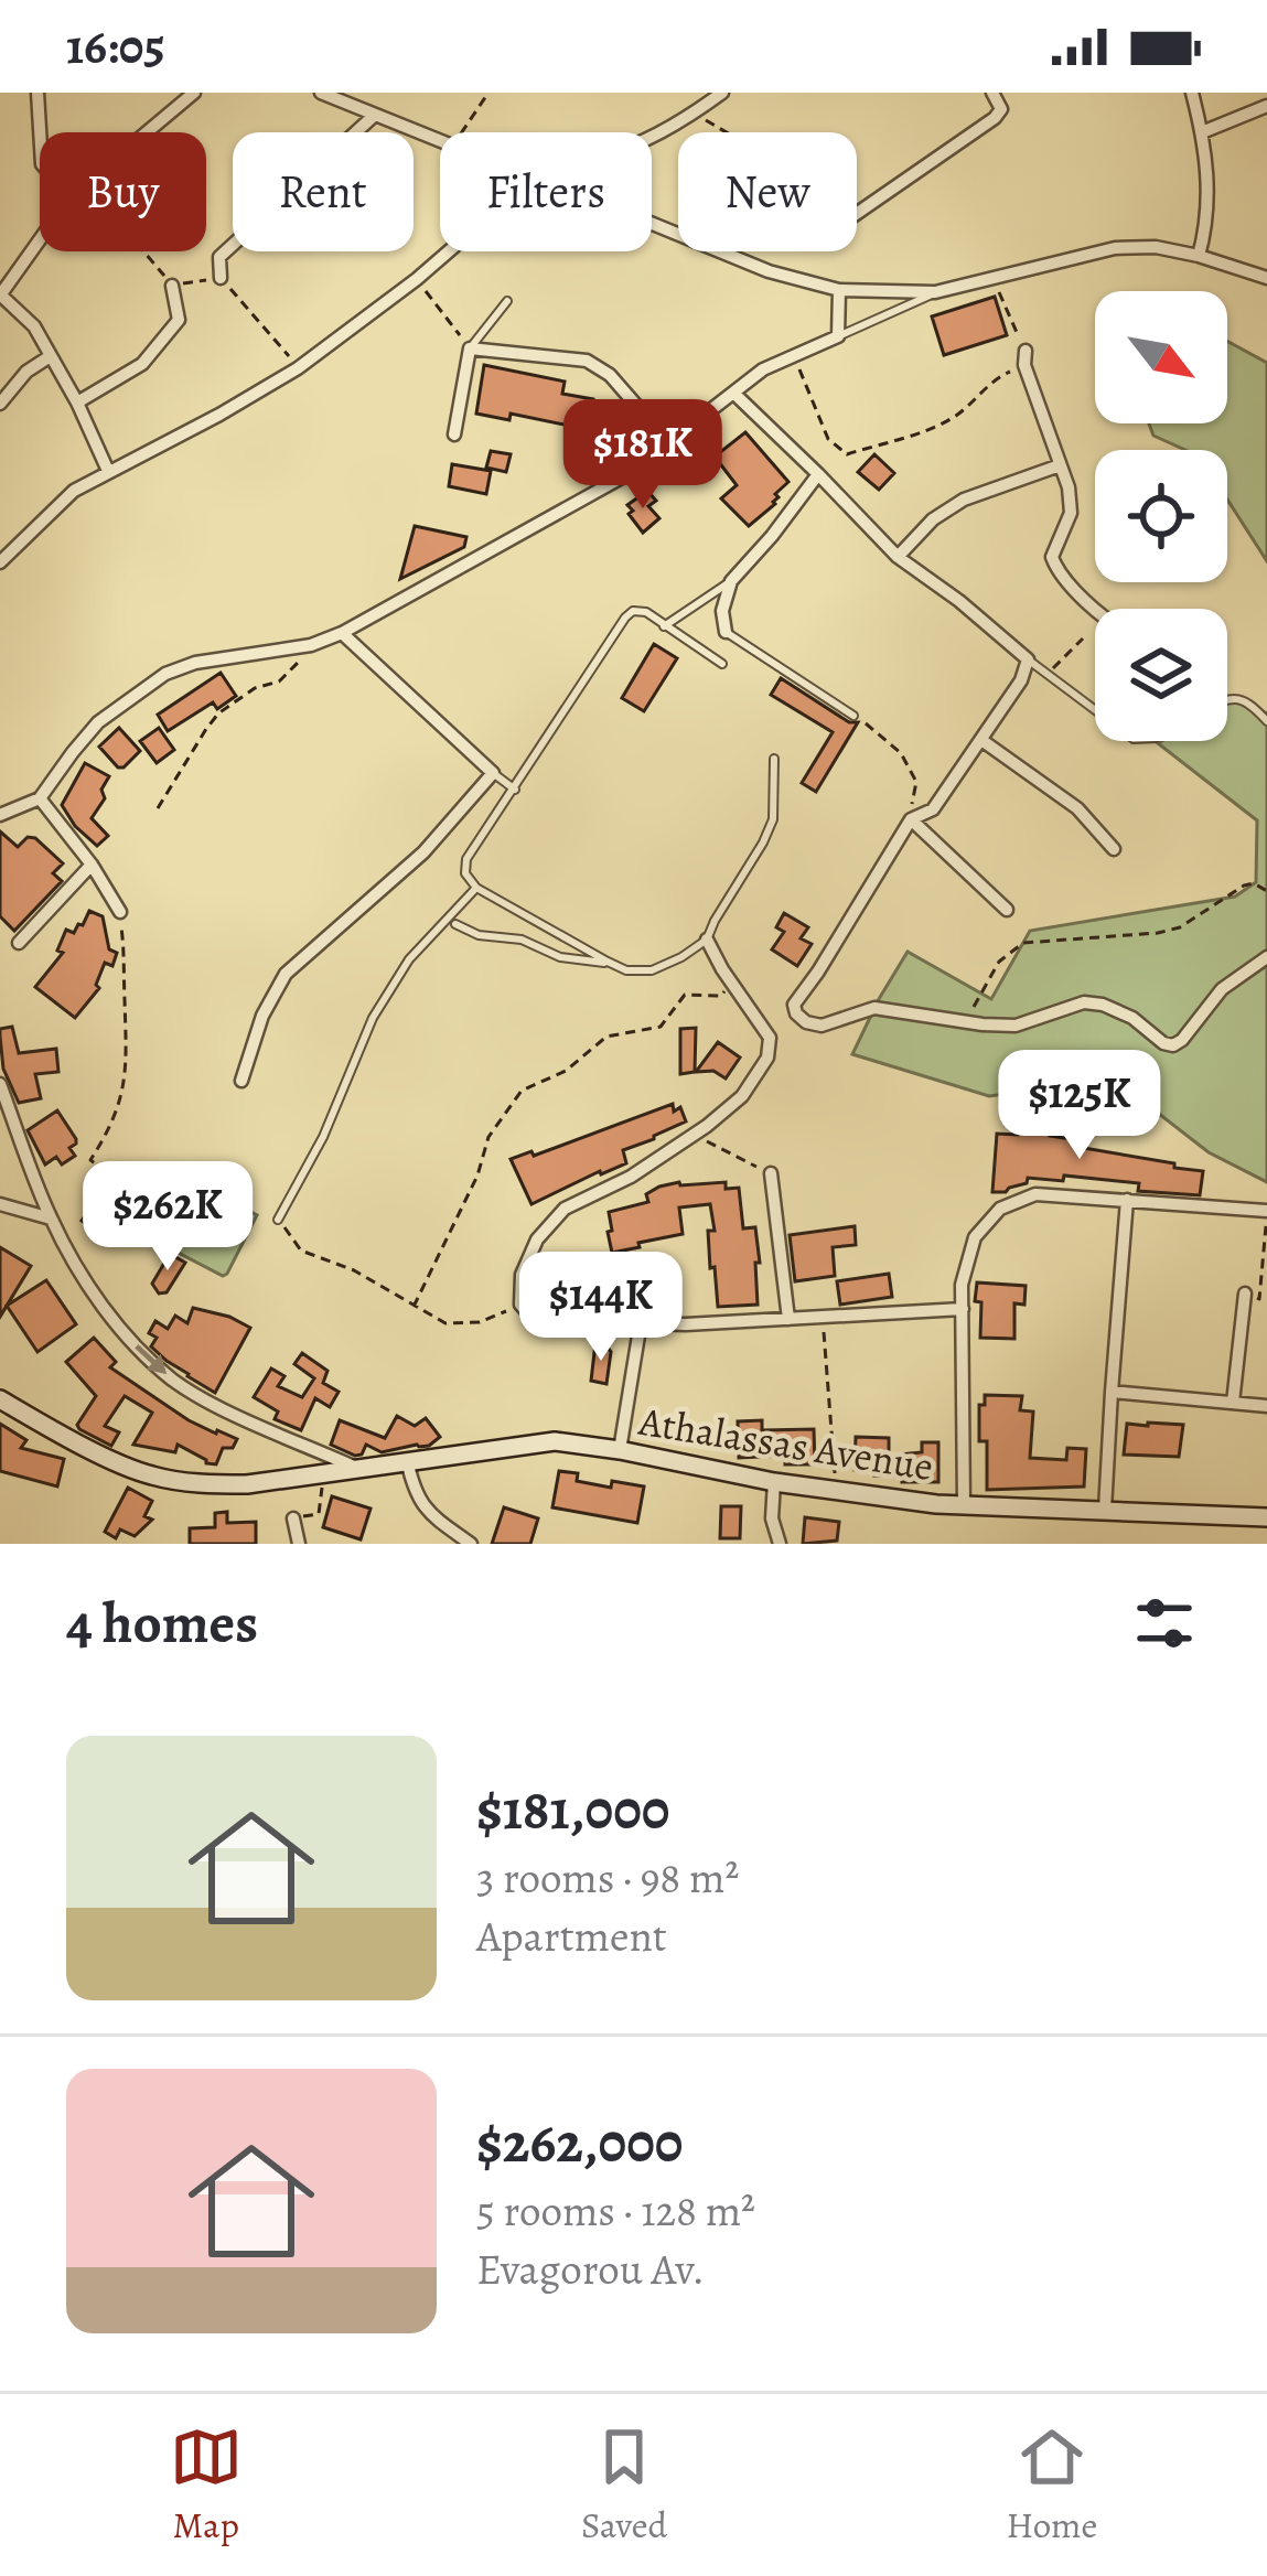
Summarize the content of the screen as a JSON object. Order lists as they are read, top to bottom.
{
  "streets": {
    "main road": ["Athalassas Avenue"]
  },
  "north": "bottom right",
  "page": {
    "status": "16:05",
    "chip": [
      "Buy",
      "Rent",
      "Filters",
      "New"
    ],
    "price": [
      "$181K",
      "$125K",
      "$262K",
      "$144K"
    ],
    "heading": "4 homes",
    "list": [
      {
        "name": "$181,000",
        "note": "3 rooms · 98 m² · Apartment"
      },
      {
        "name": "$262,000",
        "note": "5 rooms · 128 m² · Evagorou Av."
      }
    ],
    "tabs": ["Map", "Saved", "Home"]
  }
}
